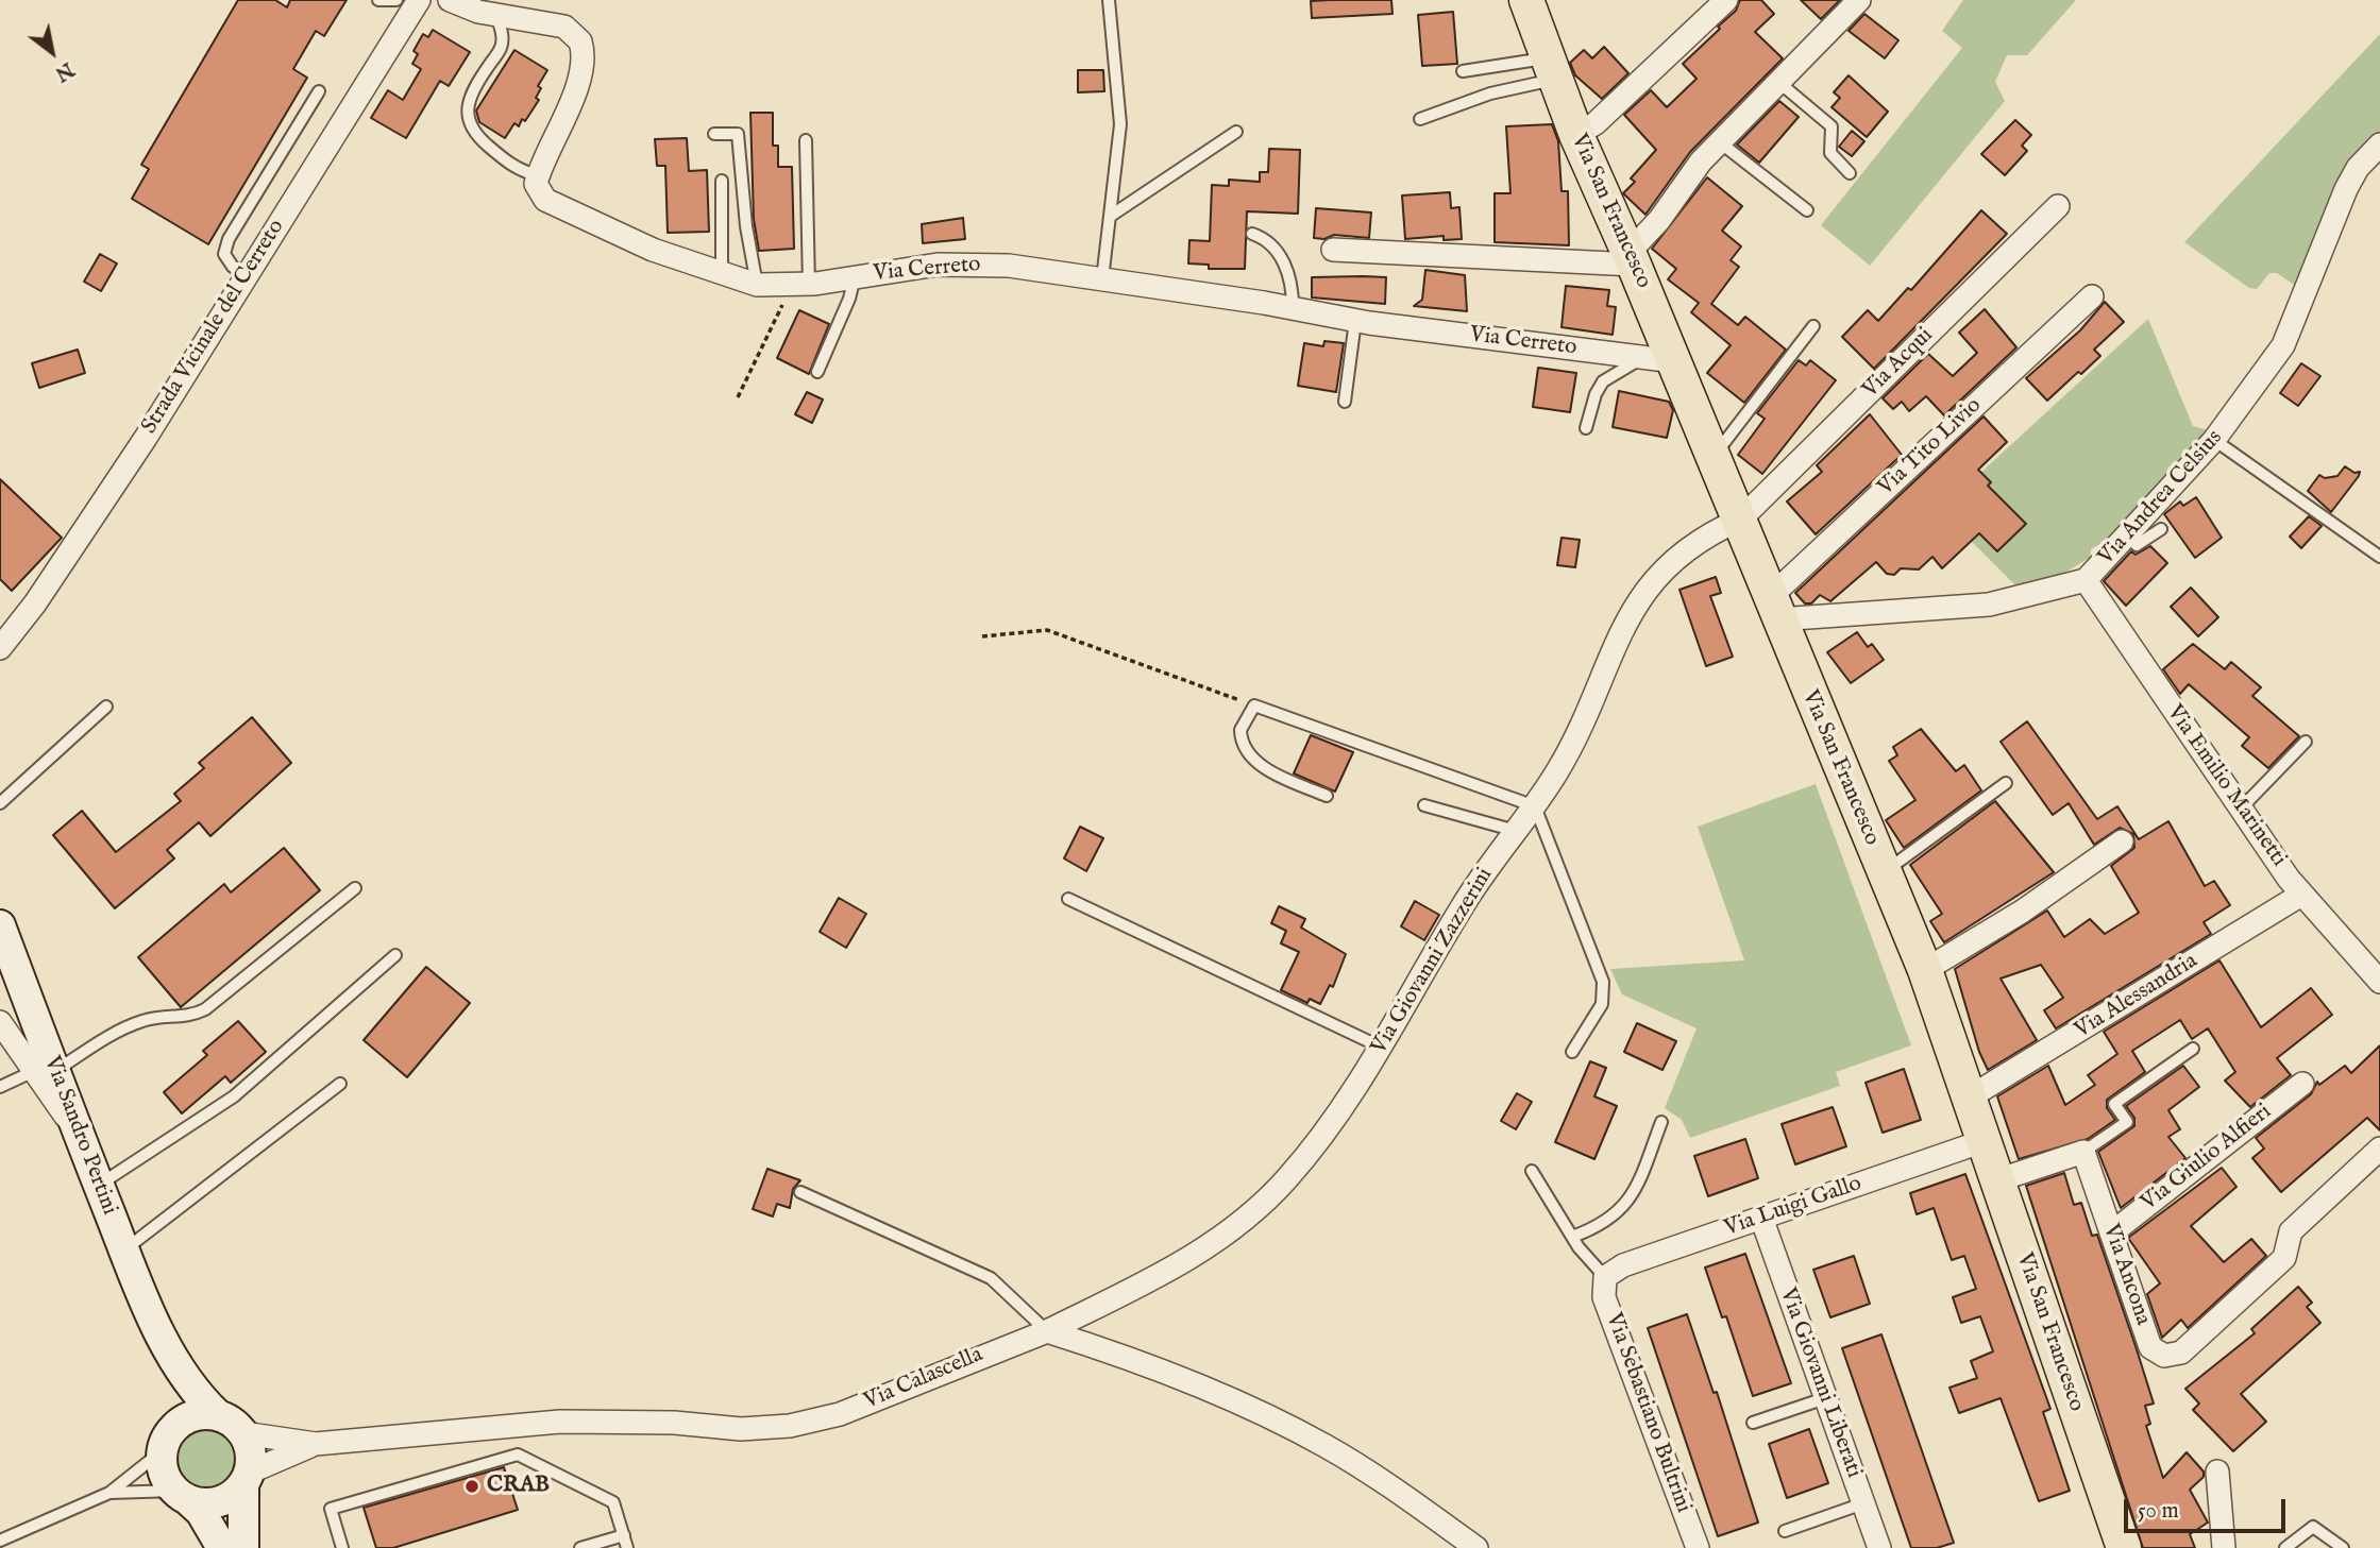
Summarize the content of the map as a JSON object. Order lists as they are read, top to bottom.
{
  "streets": {
    "main road": ["Via San Francesco", "Via Sandro Pertini"],
    "street": [
      "Via Cerreto",
      "Strada Vicinale del Cerreto",
      "Via Acqui",
      "Via Tito Livio",
      "Via Andrea Celsius",
      "Via Emilio Marinetti",
      "Via Giovanni Zazzerini",
      "Via Alessandria",
      "Via Giulio Alfieri",
      "Via Luigi Gallo",
      "Via Ancona",
      "Via Calascella",
      "Via Giovanni Liberati",
      "Via Sebastiano Bultrini"
    ]
  },
  "crossings": [
    ["Via San Francesco", "Via Cerreto"],
    ["Via San Francesco", "Via Acqui"],
    ["Via San Francesco", "Via Tito Livio"],
    ["Via San Francesco", "Via Andrea Celsius"],
    ["Via San Francesco", "Via Giovanni Zazzerini"],
    ["Via San Francesco", "Via Alessandria"],
    ["Via San Francesco", "Via Luigi Gallo"],
    ["Via Acqui", "Via Giovanni Zazzerini"],
    ["Via Tito Livio", "Via Andrea Celsius"],
    ["Via Andrea Celsius", "Via Emilio Marinetti"],
    ["Via Emilio Marinetti", "Via Alessandria"],
    ["Via Giovanni Zazzerini", "Via Calascella"],
    ["Via Sandro Pertini", "Via Calascella"],
    ["Via Giulio Alfieri", "Via Ancona"],
    ["Via Luigi Gallo", "Via Giovanni Liberati"],
    ["Via Luigi Gallo", "Via Sebastiano Bultrini"]
  ],
  "places": ["CRAB"],
  "scale_bar": "50 m",
  "north": "bottom right"
}
